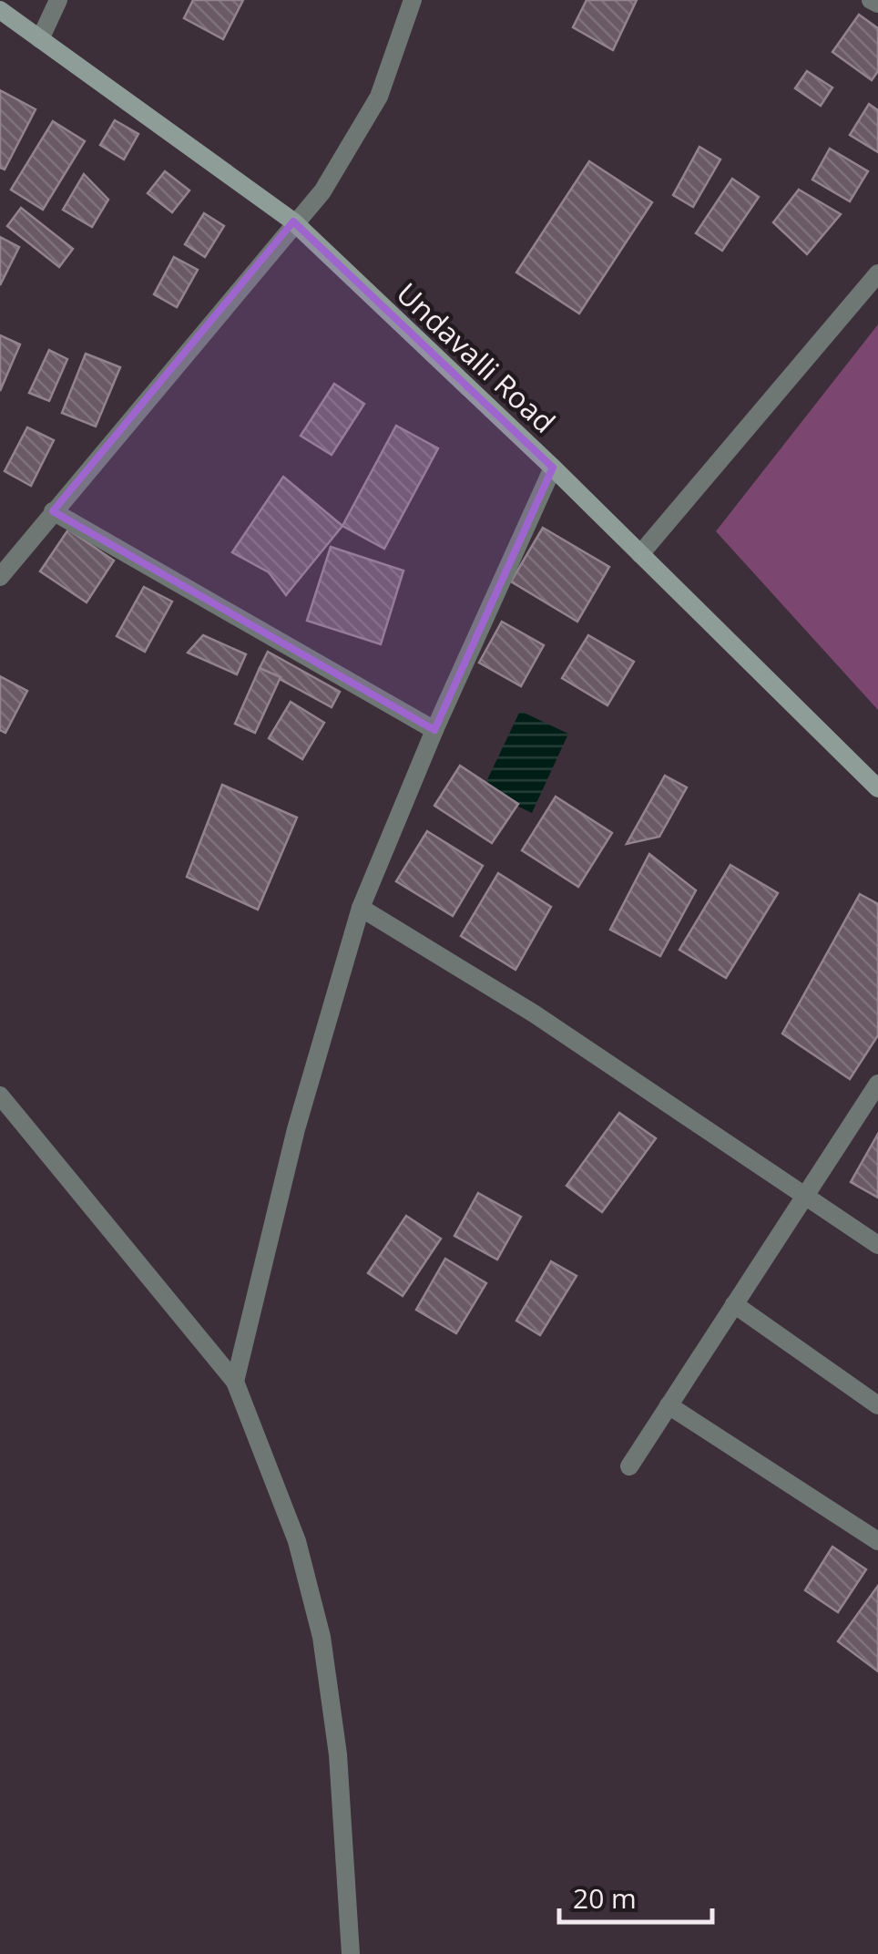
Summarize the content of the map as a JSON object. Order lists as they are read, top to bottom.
{
  "streets": {
    "main road": ["Undavalli Road"]
  },
  "scale_bar": "20 m"
}
